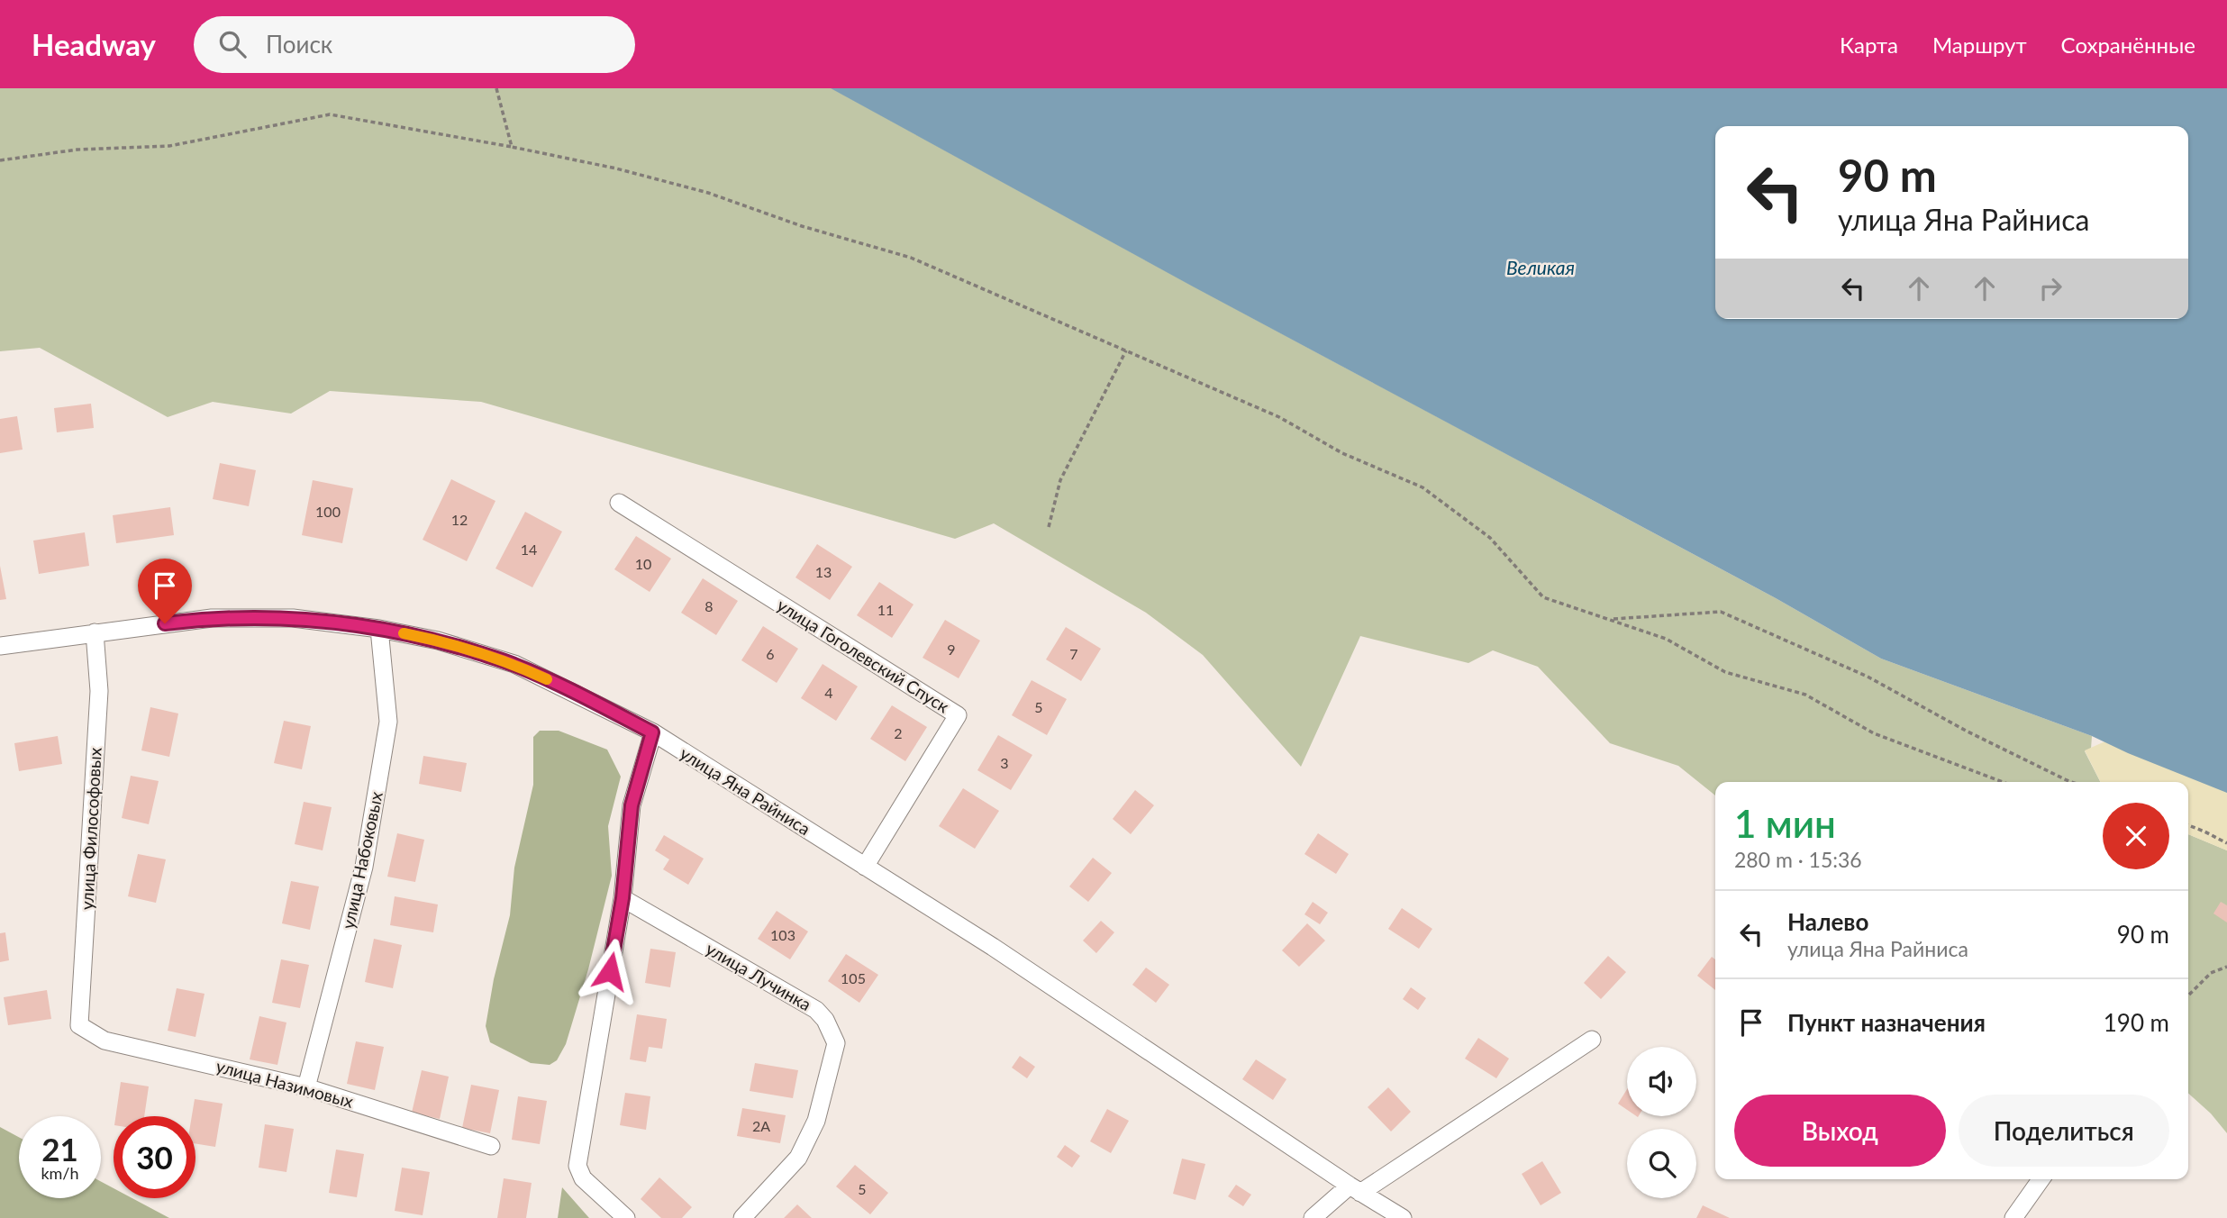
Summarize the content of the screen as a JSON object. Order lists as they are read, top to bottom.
{
  "streets": {
    "street": [
      "улица Гоголевский Спуск",
      "улица Яна Райниса",
      "улица Философовых",
      "улица Набоковых",
      "улица Лучинка",
      "улица Назимовых"
    ]
  },
  "crossings": [
    ["улица Гоголевский Спуск", "улица Яна Райниса"],
    ["улица Яна Райниса", "улица Философовых"],
    ["улица Яна Райниса", "улица Набоковых"],
    ["улица Философовых", "улица Назимовых"],
    ["улица Набоковых", "улица Назимовых"]
  ],
  "water": ["Великая"],
  "house_numbers": [
    "100",
    "12",
    "14",
    "10",
    "13",
    "8",
    "11",
    "9",
    "6",
    "7",
    "4",
    "5",
    "2",
    "3",
    "103",
    "105",
    "2А",
    "5"
  ],
  "page": {
    "header": "Headway",
    "search": "Поиск",
    "nav": ["Карта", "Маршрут", "Сохранённые"],
    "turn": ["90 m", "улица Яна Райниса"],
    "heading": ["1 мин", "280 m · 15:36"],
    "list": [
      {
        "name": "Налево",
        "note": "улица Яна Райниса",
        "value": "90 m"
      },
      {
        "name": "Пункт назначения",
        "value": "190 m"
      }
    ],
    "buttons": ["Выход", "Поделиться"],
    "speed": "21 km/h",
    "limit": "30"
  }
}
